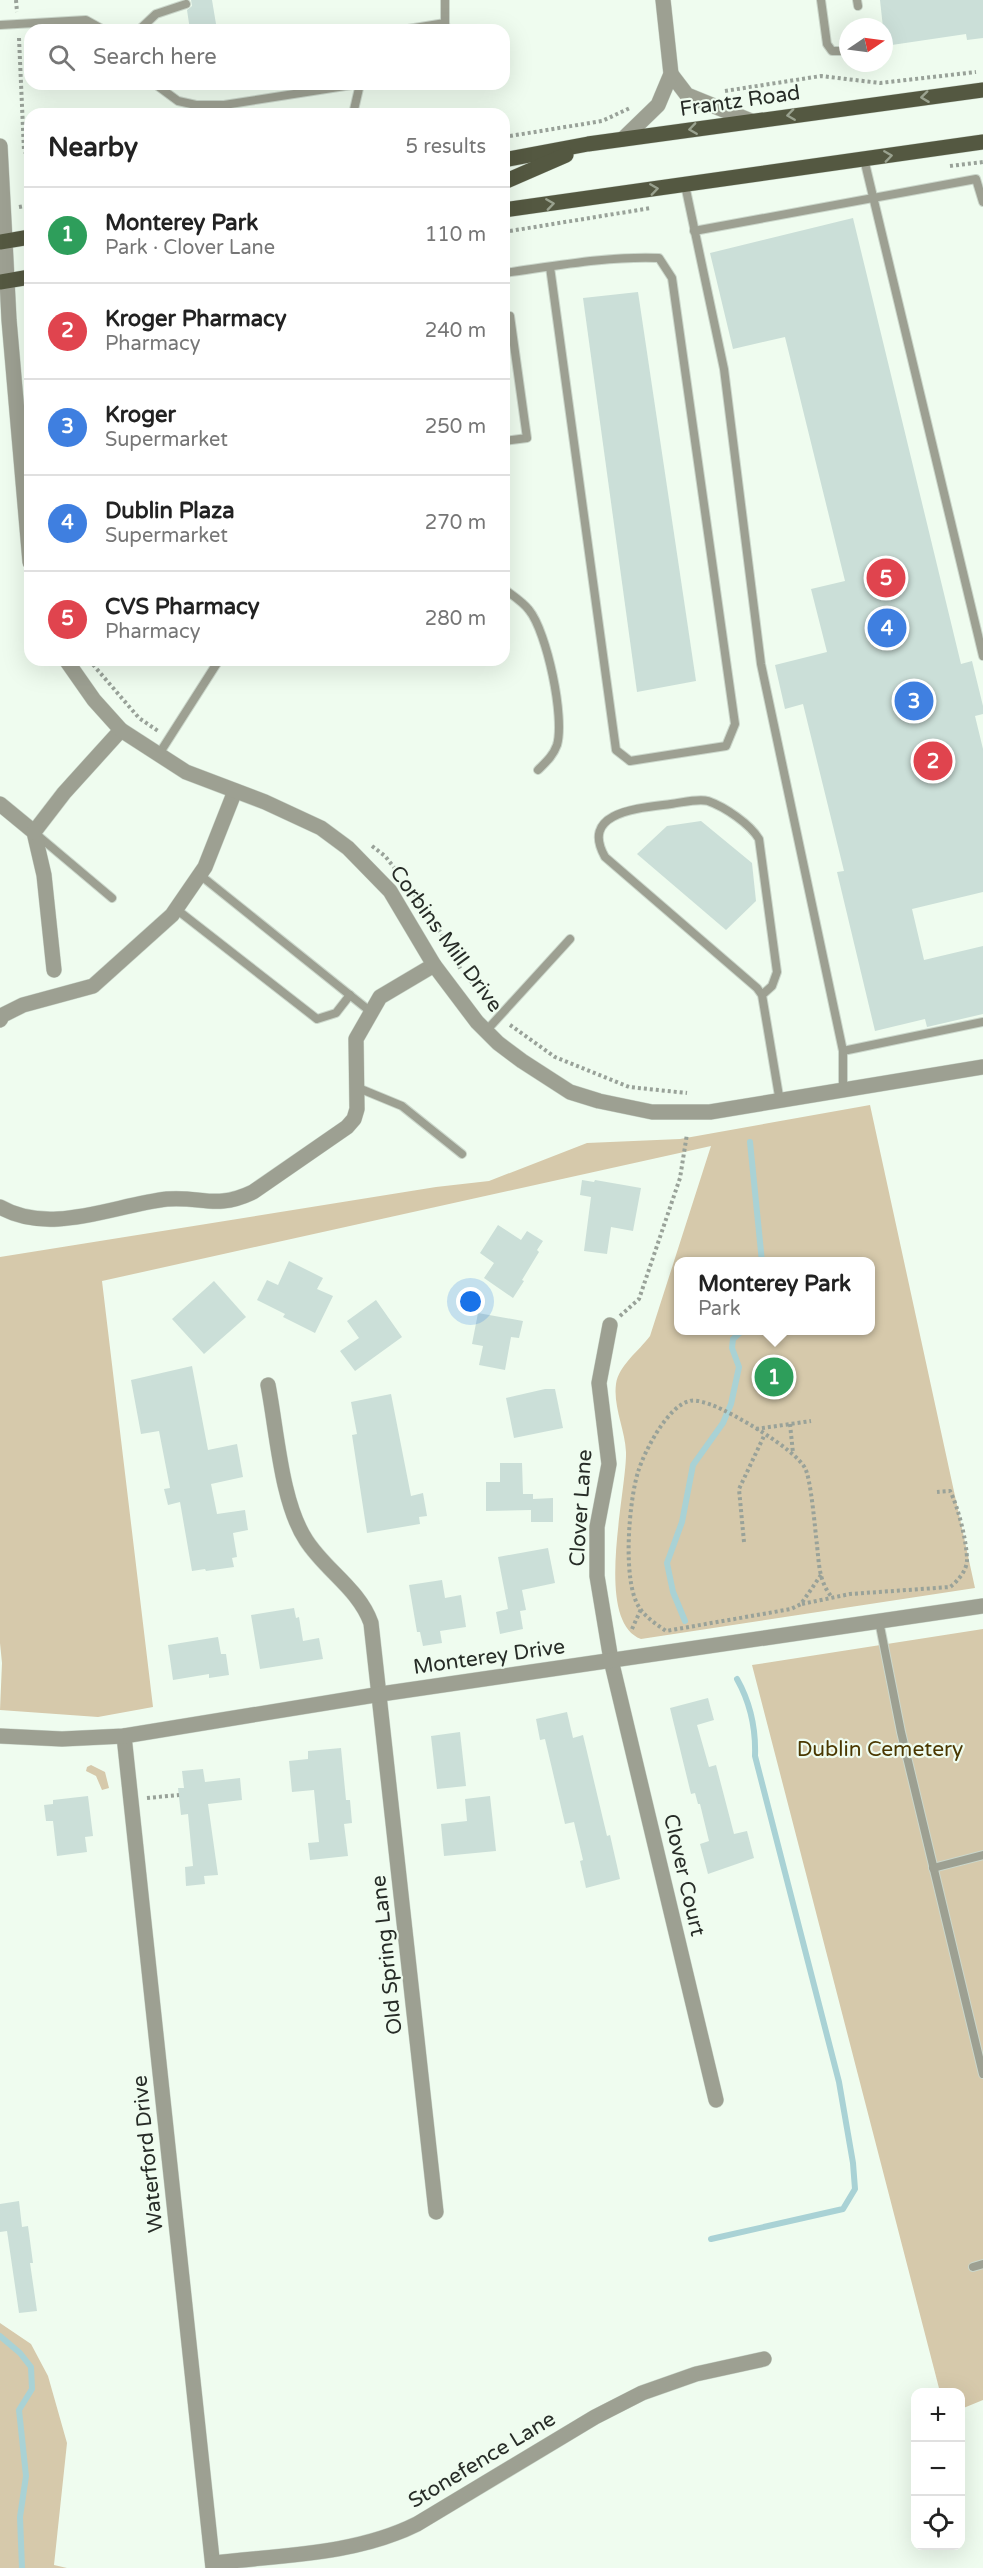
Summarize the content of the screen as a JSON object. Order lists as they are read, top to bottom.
{
  "streets": {
    "main road": ["Frantz Road"],
    "street": [
      "Corbins Mill Drive",
      "Clover Lane",
      "Monterey Drive",
      "Clover Court",
      "Old Spring Lane",
      "Waterford Drive",
      "Stonefence Lane"
    ]
  },
  "crossings": [
    ["Clover Lane", "Monterey Drive"],
    ["Clover Lane", "Clover Court"],
    ["Monterey Drive", "Clover Court"],
    ["Monterey Drive", "Old Spring Lane"],
    ["Monterey Drive", "Waterford Drive"],
    ["Waterford Drive", "Stonefence Lane"]
  ],
  "parks": ["Dublin Cemetery"],
  "north": "right",
  "page": {
    "search": "Search here",
    "heading": ["Nearby", "5 results"],
    "list": [
      {
        "mark": "1",
        "name": "Monterey Park",
        "note": "Park · Clover Lane",
        "value": "110 m"
      },
      {
        "mark": "2",
        "name": "Kroger Pharmacy",
        "note": "Pharmacy",
        "value": "240 m"
      },
      {
        "mark": "3",
        "name": "Kroger",
        "note": "Supermarket",
        "value": "250 m"
      },
      {
        "mark": "4",
        "name": "Dublin Plaza",
        "note": "Supermarket",
        "value": "270 m"
      },
      {
        "mark": "5",
        "name": "CVS Pharmacy",
        "note": "Pharmacy",
        "value": "280 m"
      }
    ],
    "pins": [
      "5",
      "4",
      "3",
      "2",
      "1"
    ],
    "popup": ["Monterey Park", "Park"],
    "map_buttons": ["+", "−"]
  }
}
